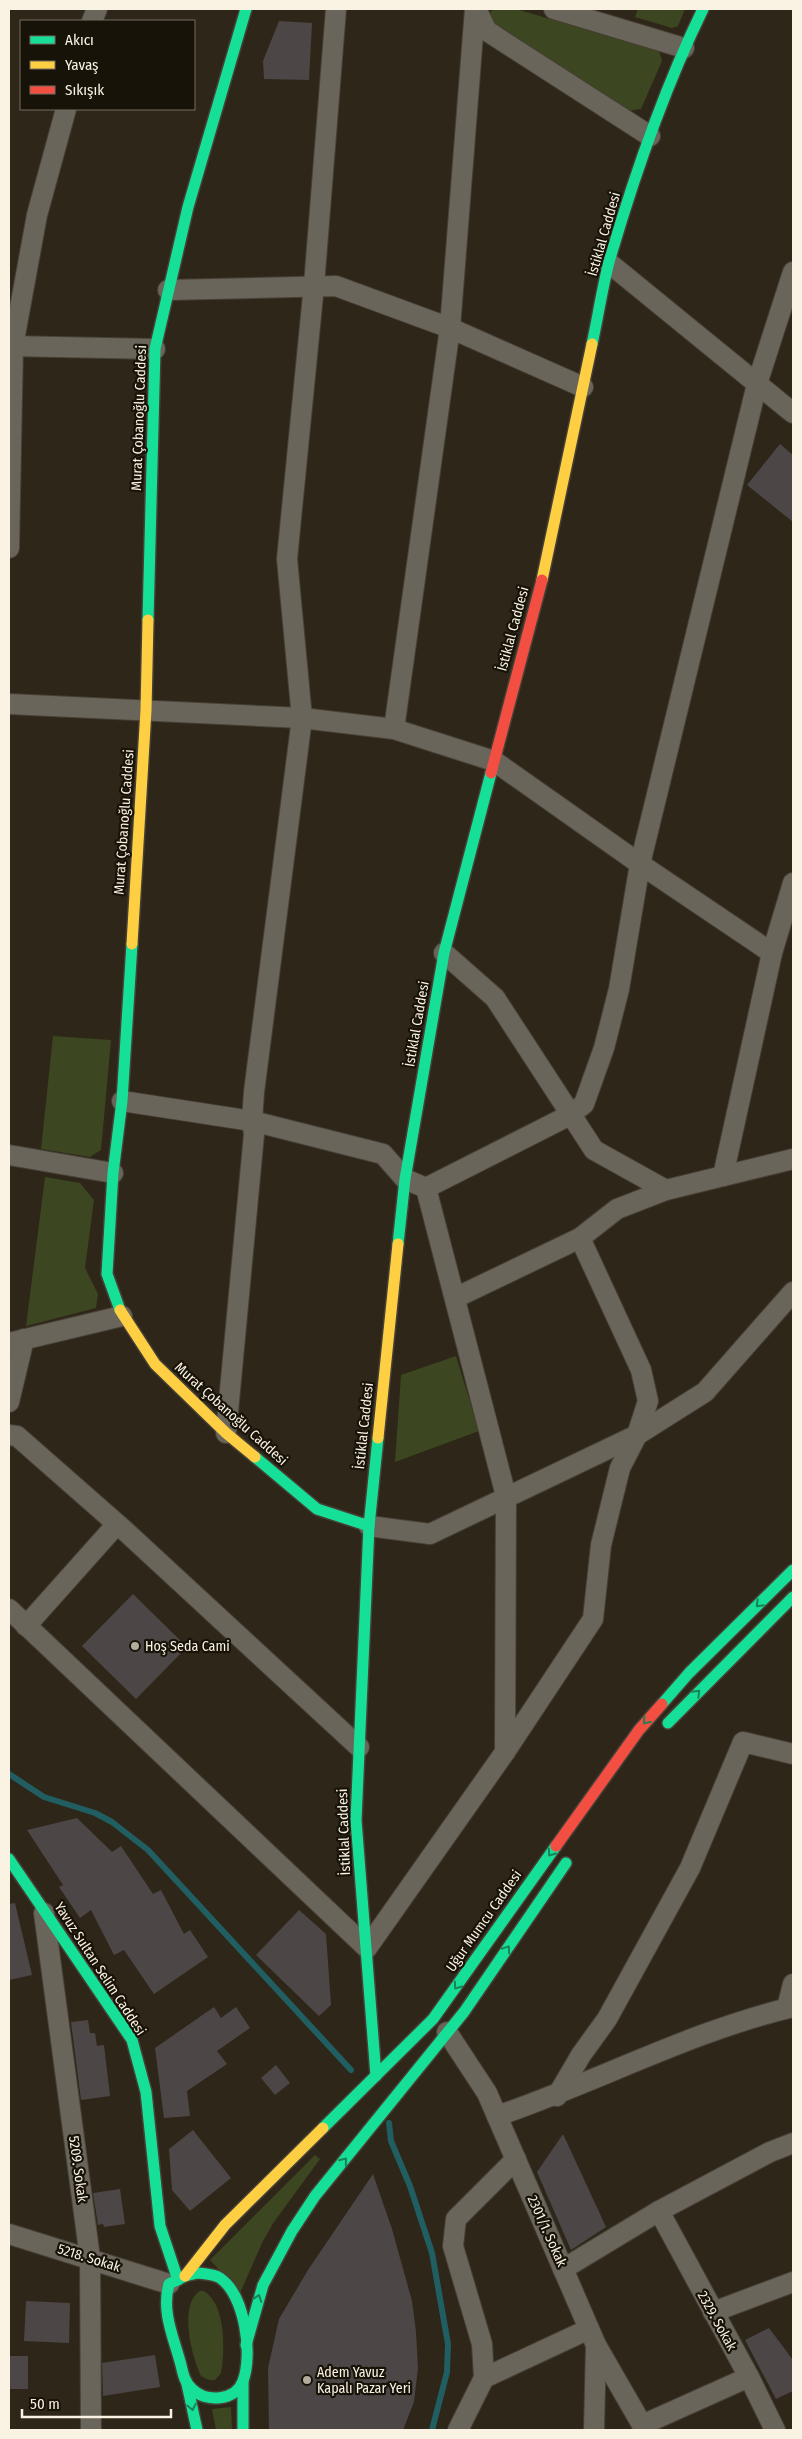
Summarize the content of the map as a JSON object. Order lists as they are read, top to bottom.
{
  "streets": {
    "street": [
      "İstiklal Caddesi",
      "Murat Çobanoğlu Caddesi",
      "Uğur Mumcu Caddesi",
      "Yavuz Sultan Selim Caddesi",
      "5209. Sokak",
      "2301/1. Sokak",
      "5218. Sokak",
      "2329. Sokak"
    ]
  },
  "crossings": [
    ["İstiklal Caddesi", "Murat Çobanoğlu Caddesi"],
    ["İstiklal Caddesi", "Uğur Mumcu Caddesi"],
    ["Uğur Mumcu Caddesi", "Yavuz Sultan Selim Caddesi"],
    ["Uğur Mumcu Caddesi", "5218. Sokak"],
    ["Yavuz Sultan Selim Caddesi", "5209. Sokak"],
    ["Yavuz Sultan Selim Caddesi", "5218. Sokak"],
    ["5209. Sokak", "5218. Sokak"]
  ],
  "places": ["Hoş Seda Cami", "Adem Yavuz Kapalı Pazar Yeri"],
  "legend": ["Akıcı", "Yavaş", "Sıkışık"],
  "scale_bar": "50 m"
}
